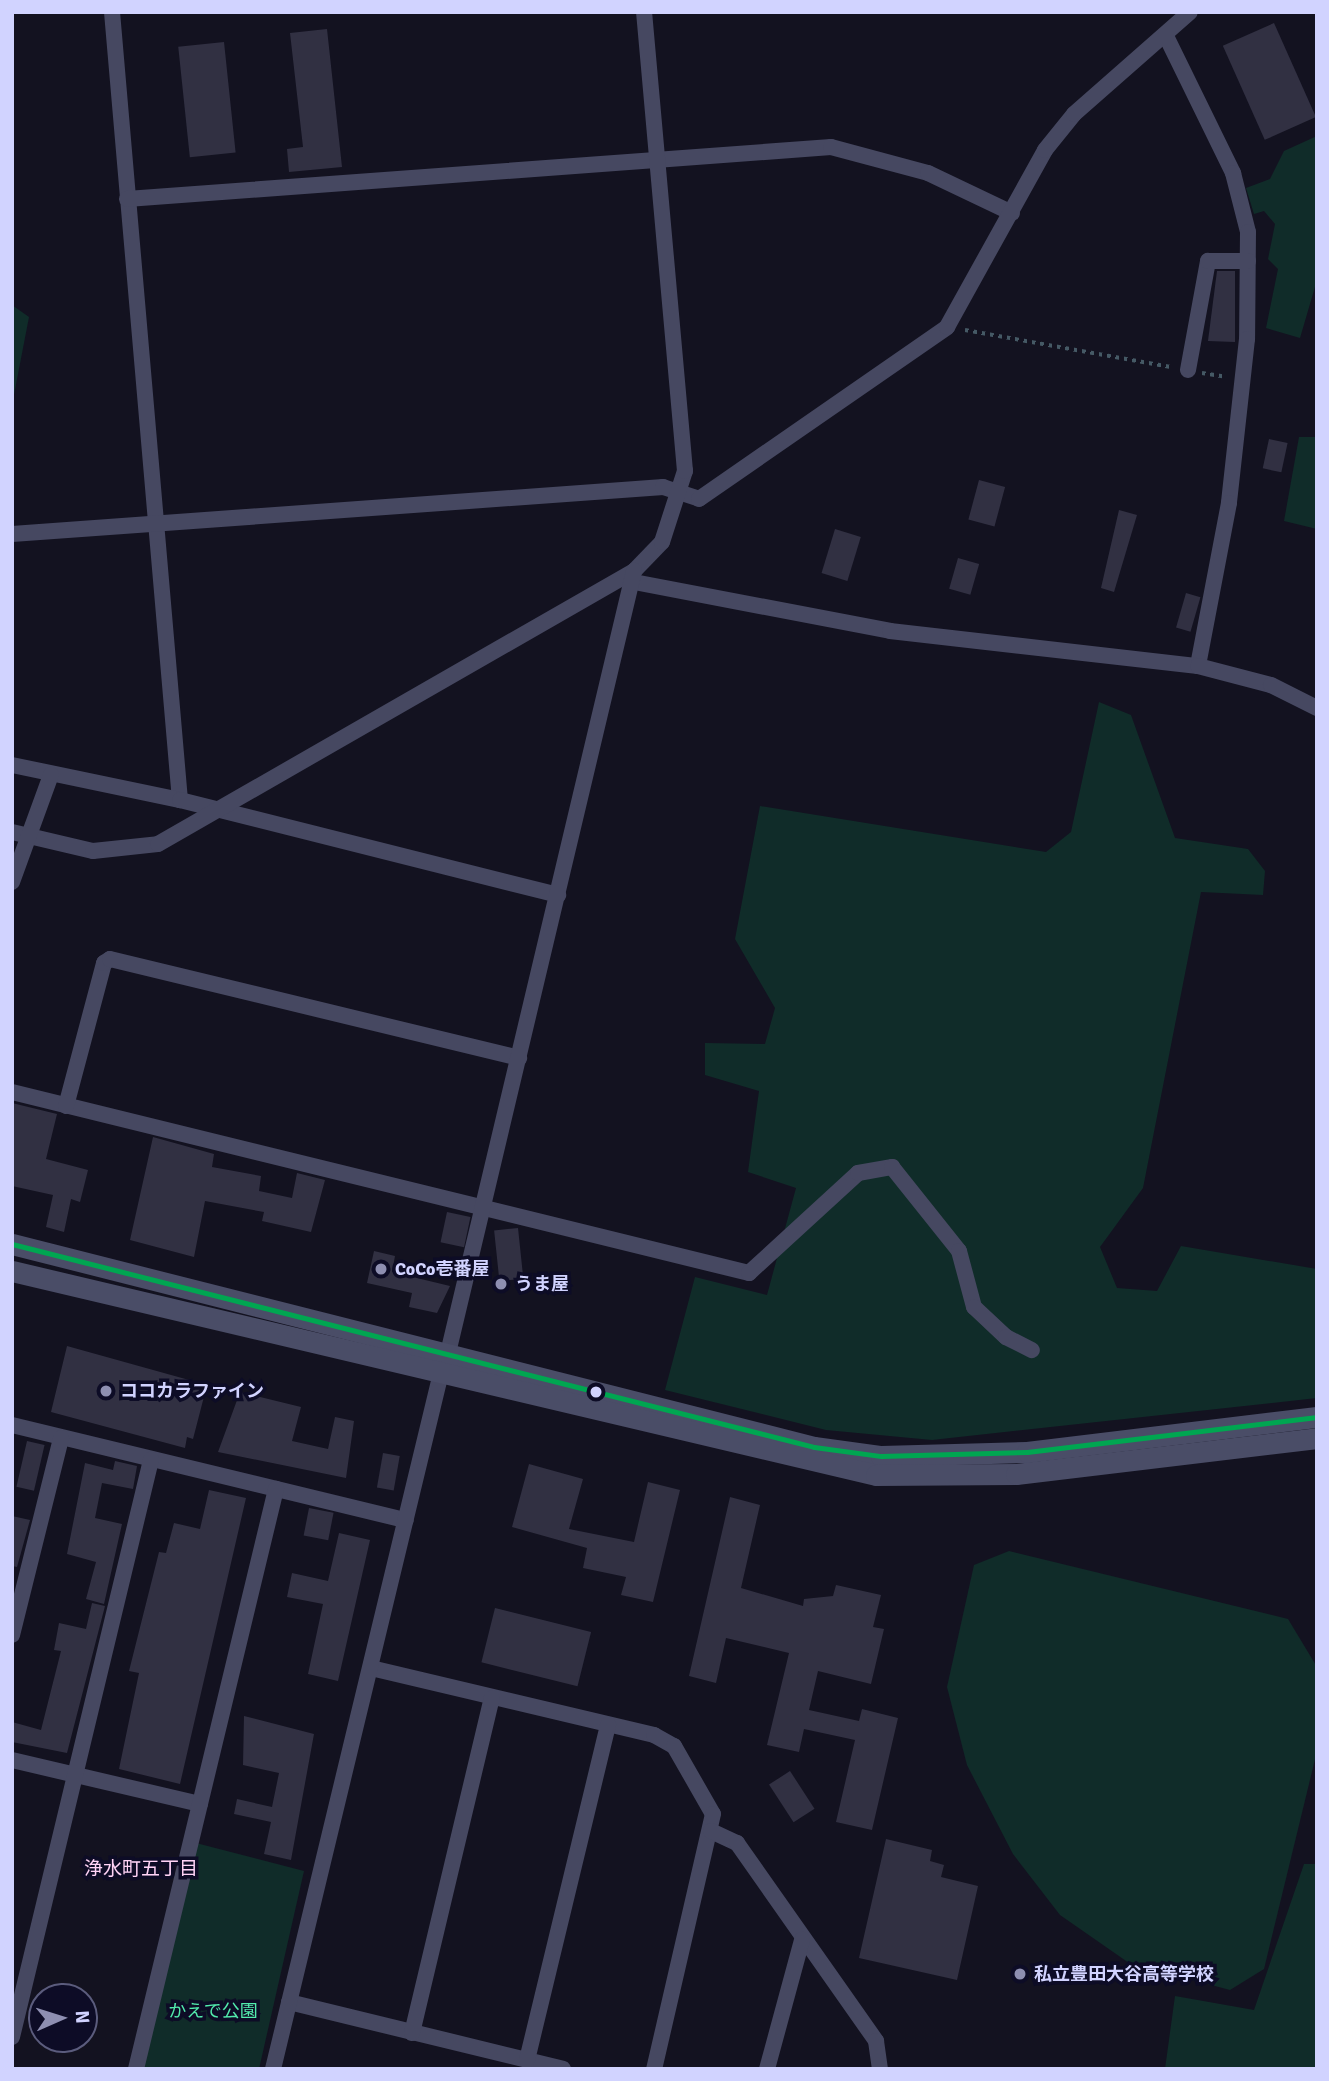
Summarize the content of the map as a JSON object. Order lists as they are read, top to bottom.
{
  "districts": ["浄水町五丁目"],
  "parks": ["かえで公園"],
  "places": [
    "CoCo壱番屋",
    "うま屋",
    "ココカラファイン",
    "私立豊田大谷高等学校"
  ],
  "north": "right"
}
